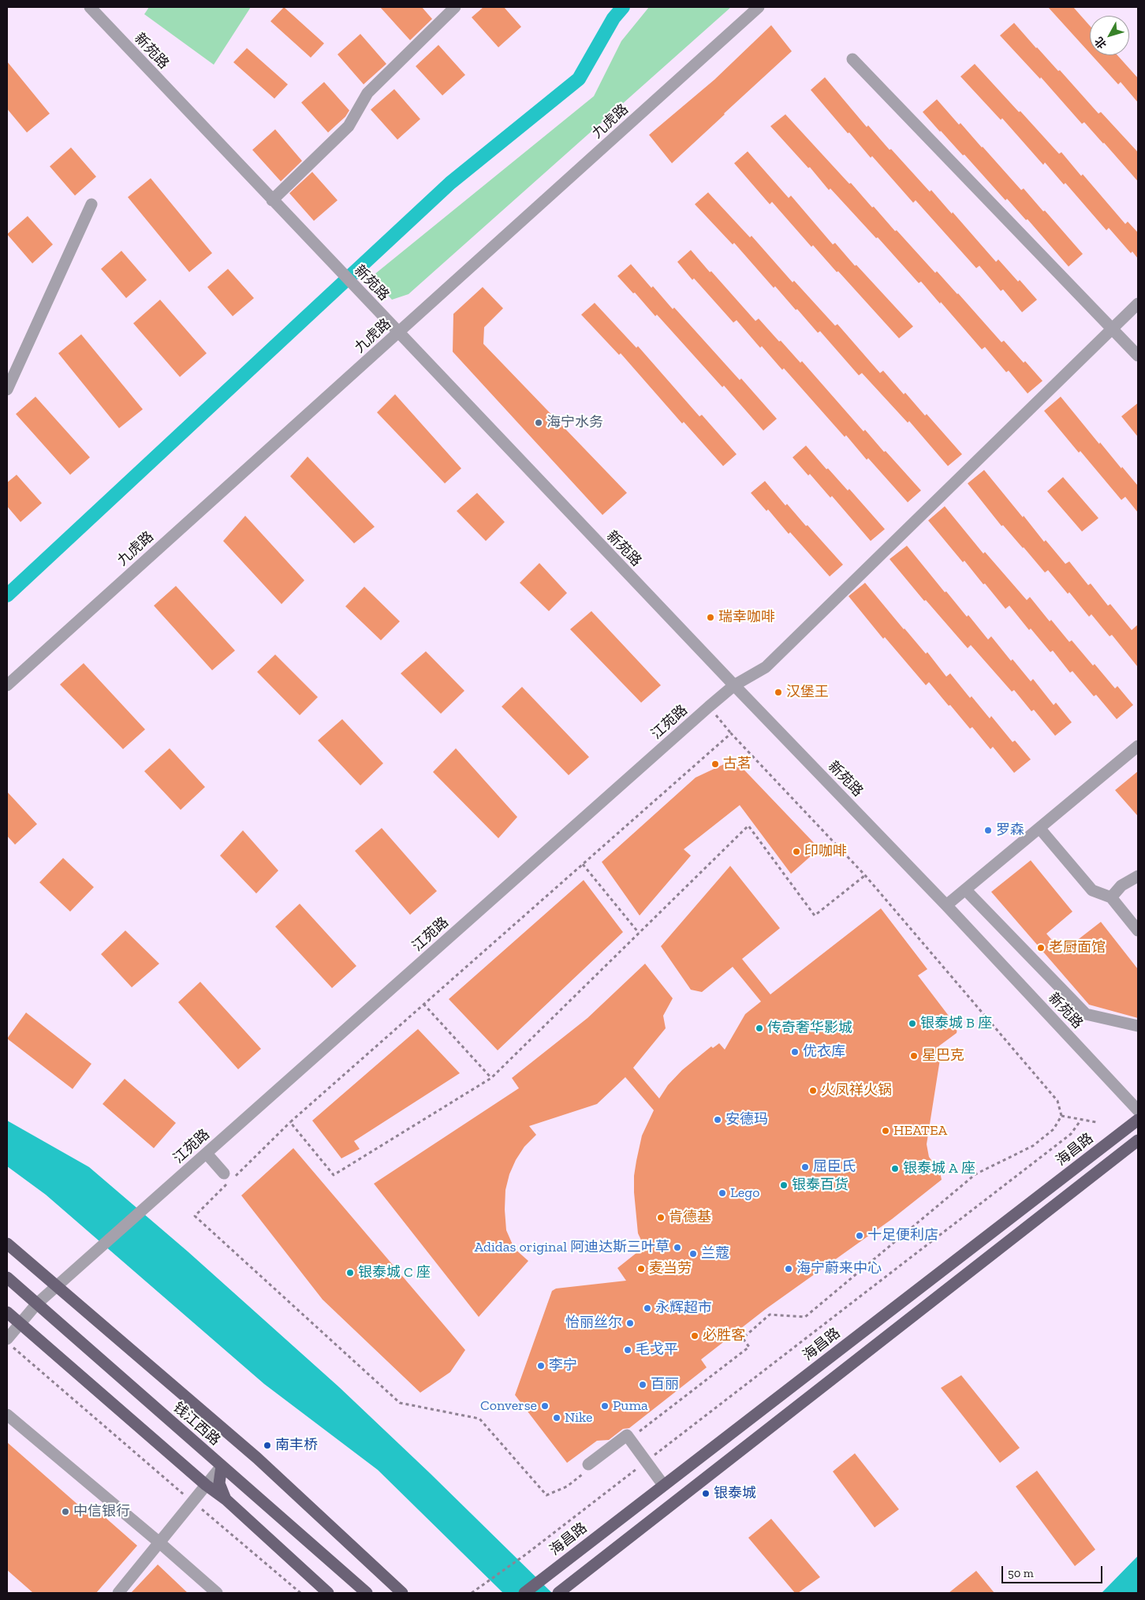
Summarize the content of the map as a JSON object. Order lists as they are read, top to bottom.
{
  "streets": {
    "main road": ["海昌路", "钱江西路"],
    "street": ["新苑路", "九虎路", "江苑路"]
  },
  "crossings": [
    ["新苑路", "九虎路"],
    ["新苑路", "江苑路"],
    ["江苑路", "钱江西路"]
  ],
  "places": [
    "海宁水务",
    "瑞幸咖啡",
    "汉堡王",
    "古茗",
    "罗森",
    "印咖啡",
    "老厨面馆",
    "银泰城 B 座",
    "传奇奢华影城",
    "优衣库",
    "星巴克",
    "火凤祥火锅",
    "安德玛",
    "HEATEA",
    "屈臣氏",
    "银泰城 A 座",
    "银泰百货",
    "Lego",
    "肯德基",
    "十足便利店",
    "Adidas original 阿迪达斯三叶草",
    "兰蔻",
    "麦当劳",
    "海宁蔚来中心",
    "银泰城 C 座",
    "永辉超市",
    "怡丽丝尔",
    "必胜客",
    "毛戈平",
    "李宁",
    "百丽",
    "Converse",
    "Puma",
    "Nike",
    "南丰桥",
    "银泰城",
    "中信银行"
  ],
  "scale_bar": "50 m",
  "north": "bottom left"
}
